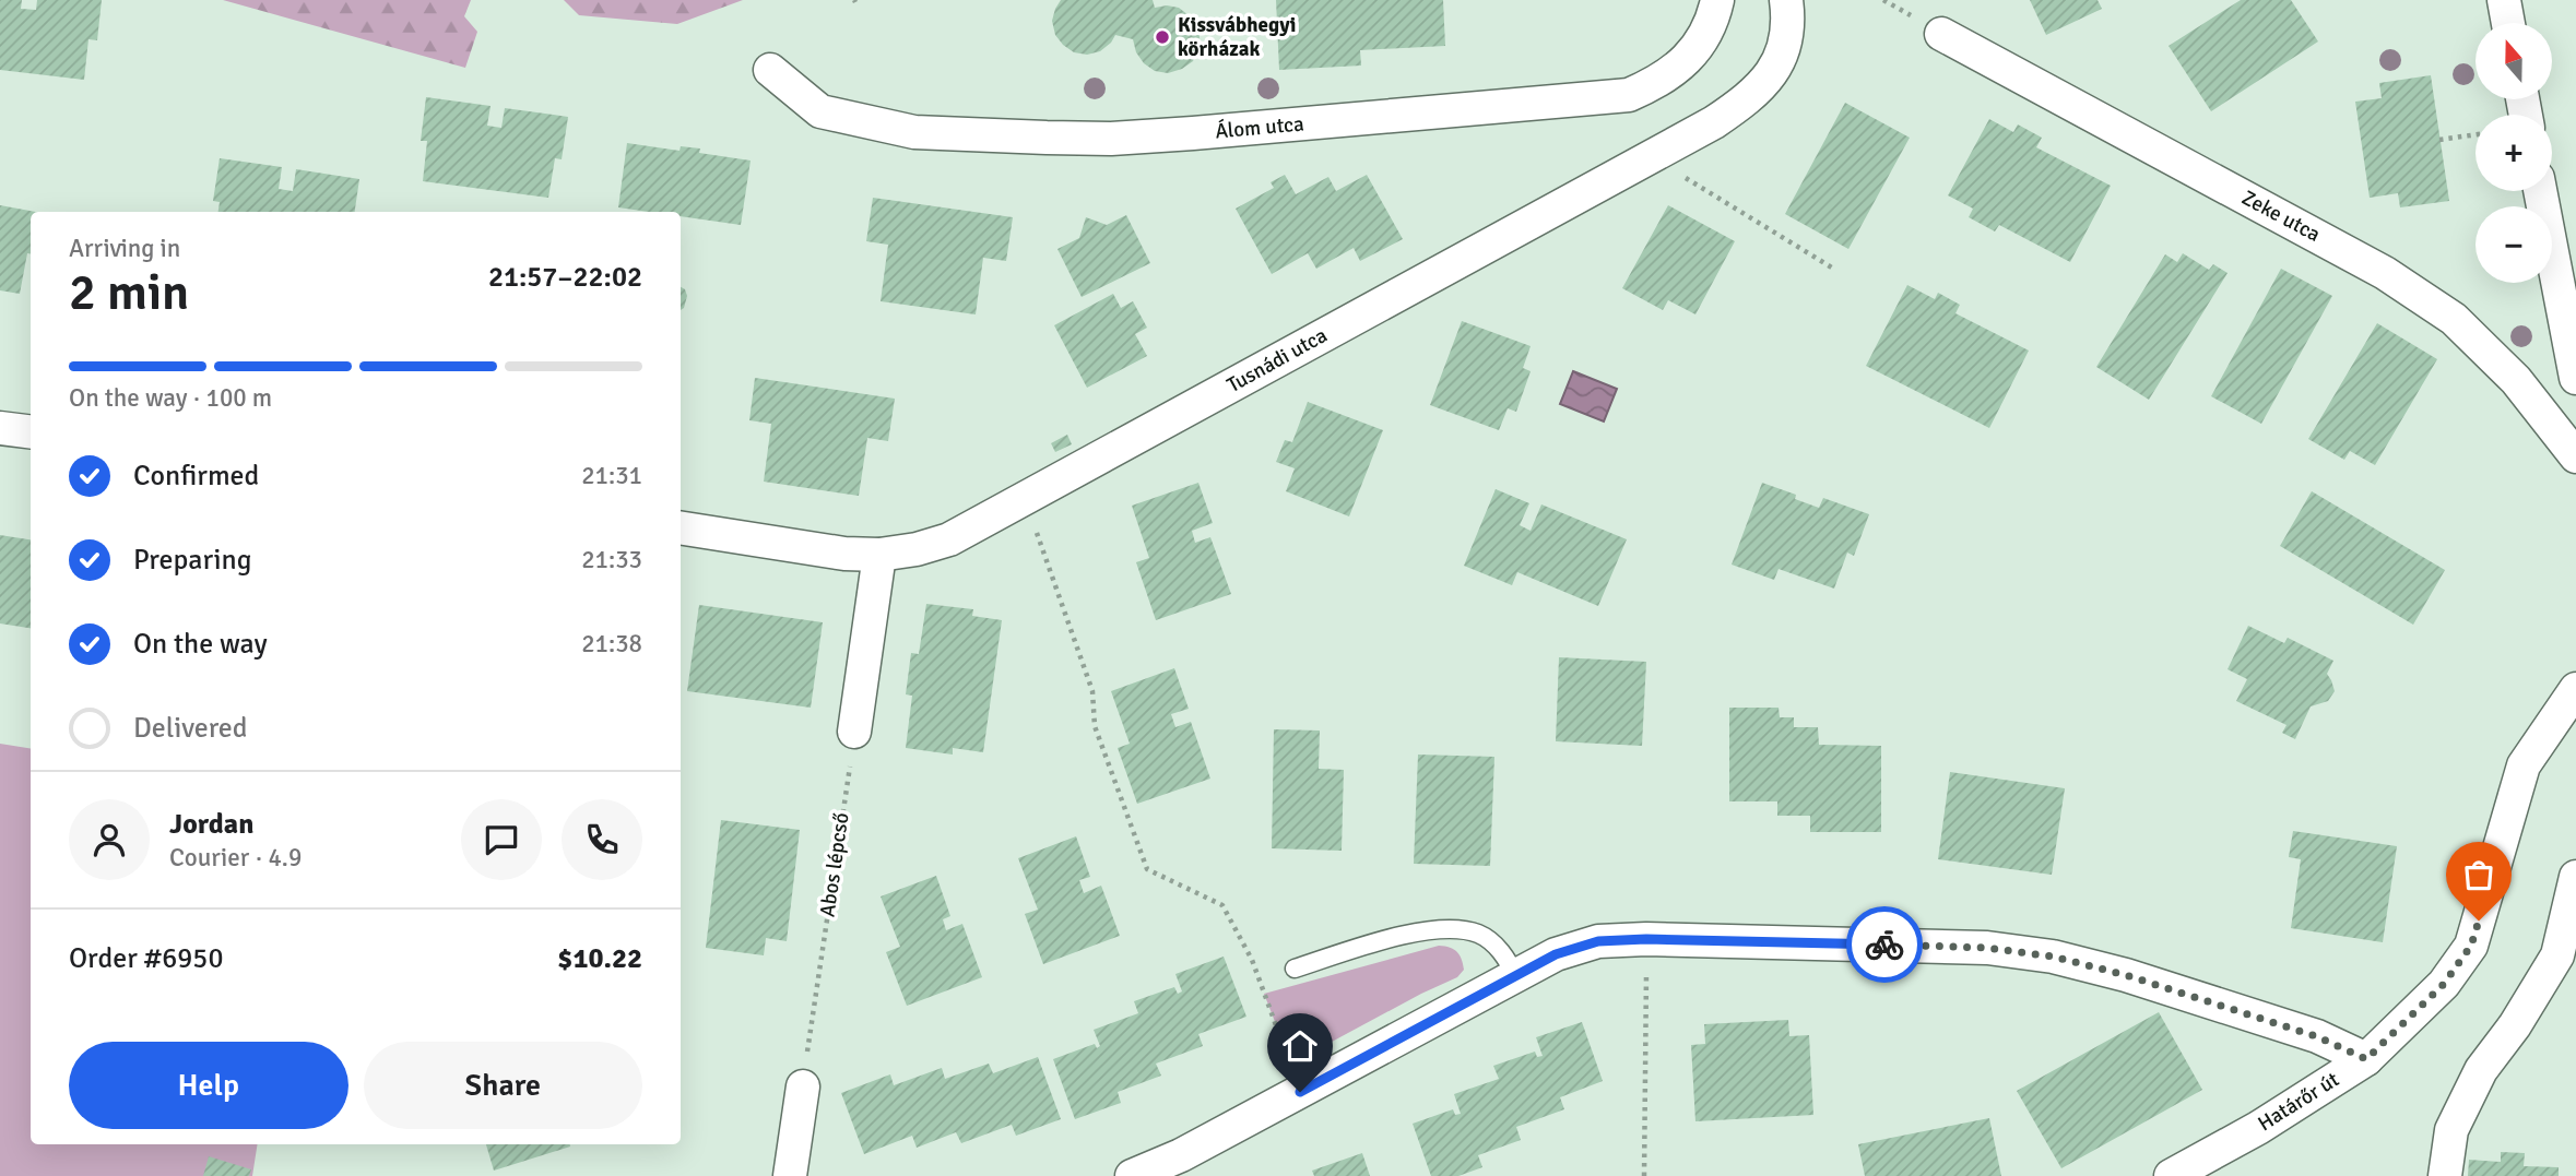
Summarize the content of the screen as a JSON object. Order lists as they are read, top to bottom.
{
  "streets": {
    "street": [
      "Álom utca",
      "Zeke utca",
      "Tusnádi utca",
      "Határőr út"
    ],
    "path": ["Abos lépcső"]
  },
  "places": ["Kissvábhegyi körházak"],
  "north": "top",
  "page": {
    "map_buttons": ["+", "−"],
    "heading": ["2 min", "Arriving in", "21:57–22:02"],
    "panel": [
      "Jordan",
      "Courier · 4.9",
      "Order #6950",
      "$10.22"
    ],
    "bar": "On the way · 100 m",
    "list": [
      ["Confirmed", "21:31"],
      ["Preparing", "21:33"],
      ["On the way", "21:38"],
      "Delivered"
    ],
    "buttons": ["Help", "Share"]
  }
}
